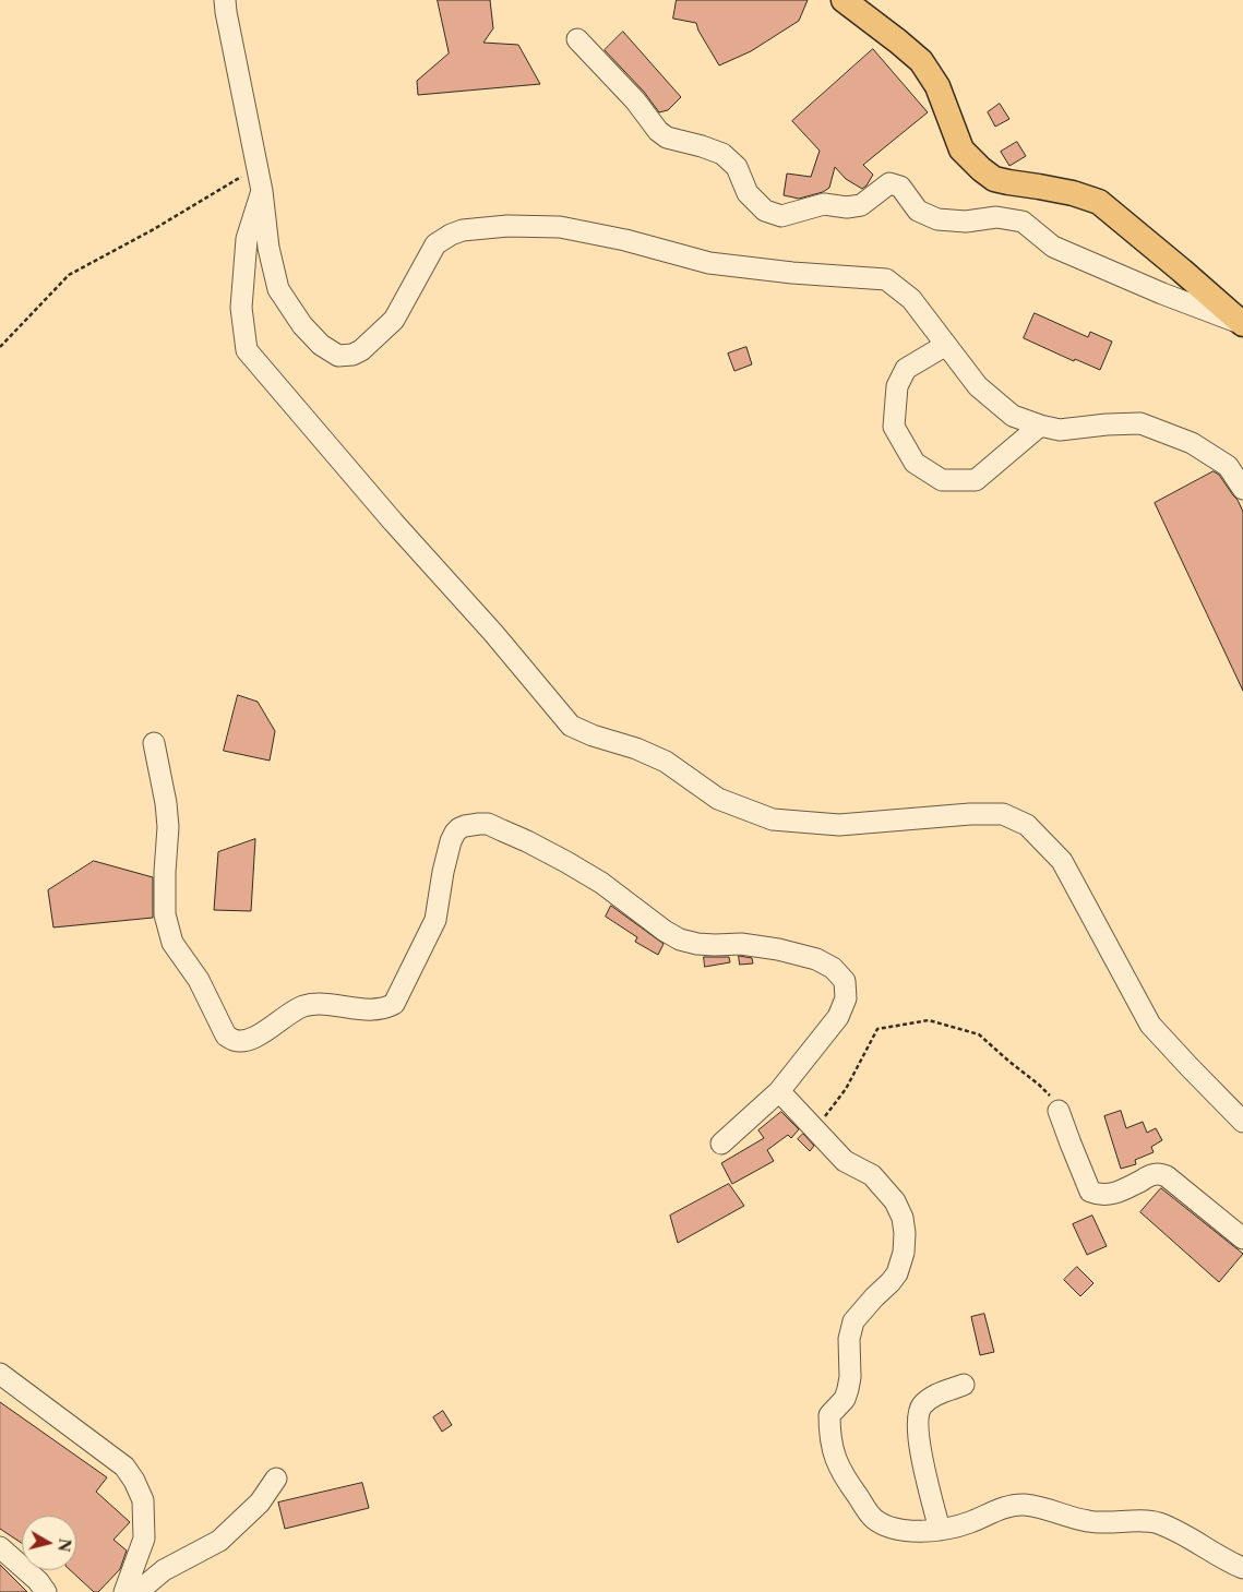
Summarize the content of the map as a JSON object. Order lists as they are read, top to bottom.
{
  "north": "right"
}
